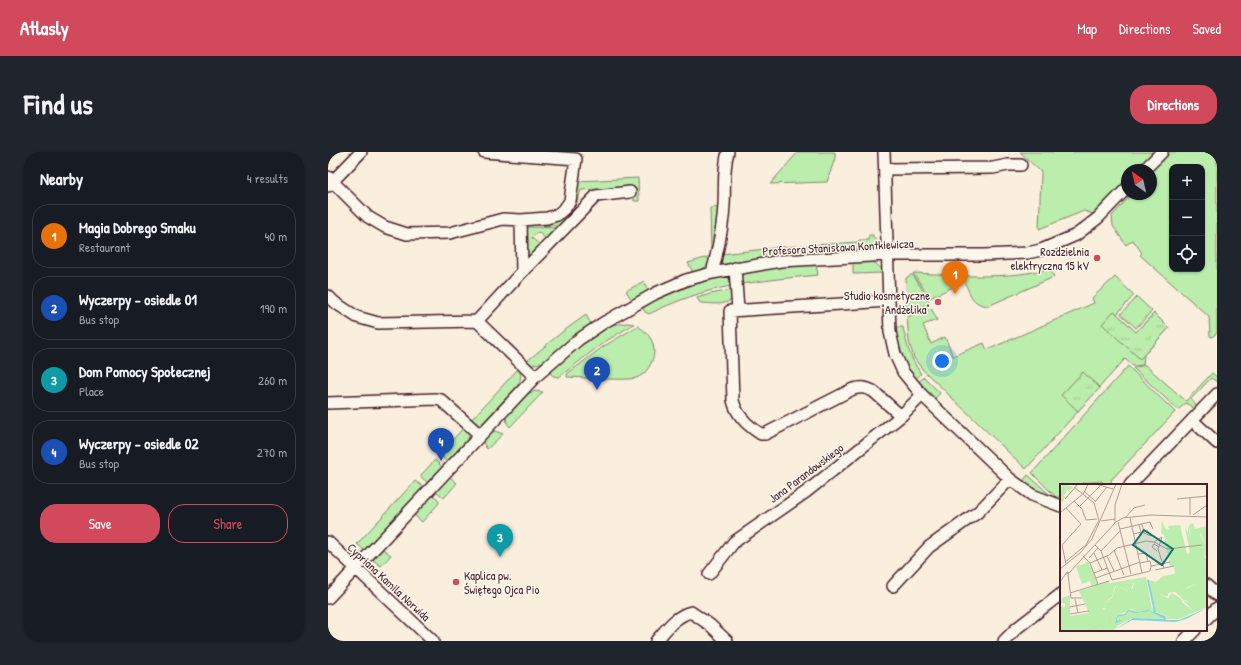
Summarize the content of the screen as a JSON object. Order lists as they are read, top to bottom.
{
  "streets": {
    "street": ["Profesora Stanisława Kontkiewicza", "Jana Parandowskiego", "Cypriana Kamila Norwida"]
  },
  "crossings": [
    ["Profesora Stanisława Kontkiewicza", "Cypriana Kamila Norwida"]
  ],
  "places": ["Rozdzielnia elektryczna 15 kV", "Studio kosmetyczne \"Andżelika\"", "Kaplica pw. Świętego Ojca Pio"],
  "north": "top left",
  "page": {
    "header": "Atlasly",
    "nav": ["Map", "Directions", "Saved"],
    "title": "Find us",
    "buttons": [
      "Directions",
      ["Save", "Share"]
    ],
    "heading": ["Nearby", "4 results"],
    "map_buttons": ["+", "−"],
    "list": [
      {
        "mark": "1",
        "name": "Magia Dobrego Smaku",
        "note": "Restaurant",
        "value": "40 m"
      },
      {
        "mark": "2",
        "name": "Wyczerpy - osiedle 01",
        "note": "Bus stop",
        "value": "190 m"
      },
      {
        "mark": "3",
        "name": "Dom Pomocy Społecznej",
        "note": "Place",
        "value": "260 m"
      },
      {
        "mark": "4",
        "name": "Wyczerpy - osiedle 02",
        "note": "Bus stop",
        "value": "270 m"
      }
    ],
    "pins": [
      "1",
      "2",
      "4",
      "3"
    ]
  }
}
